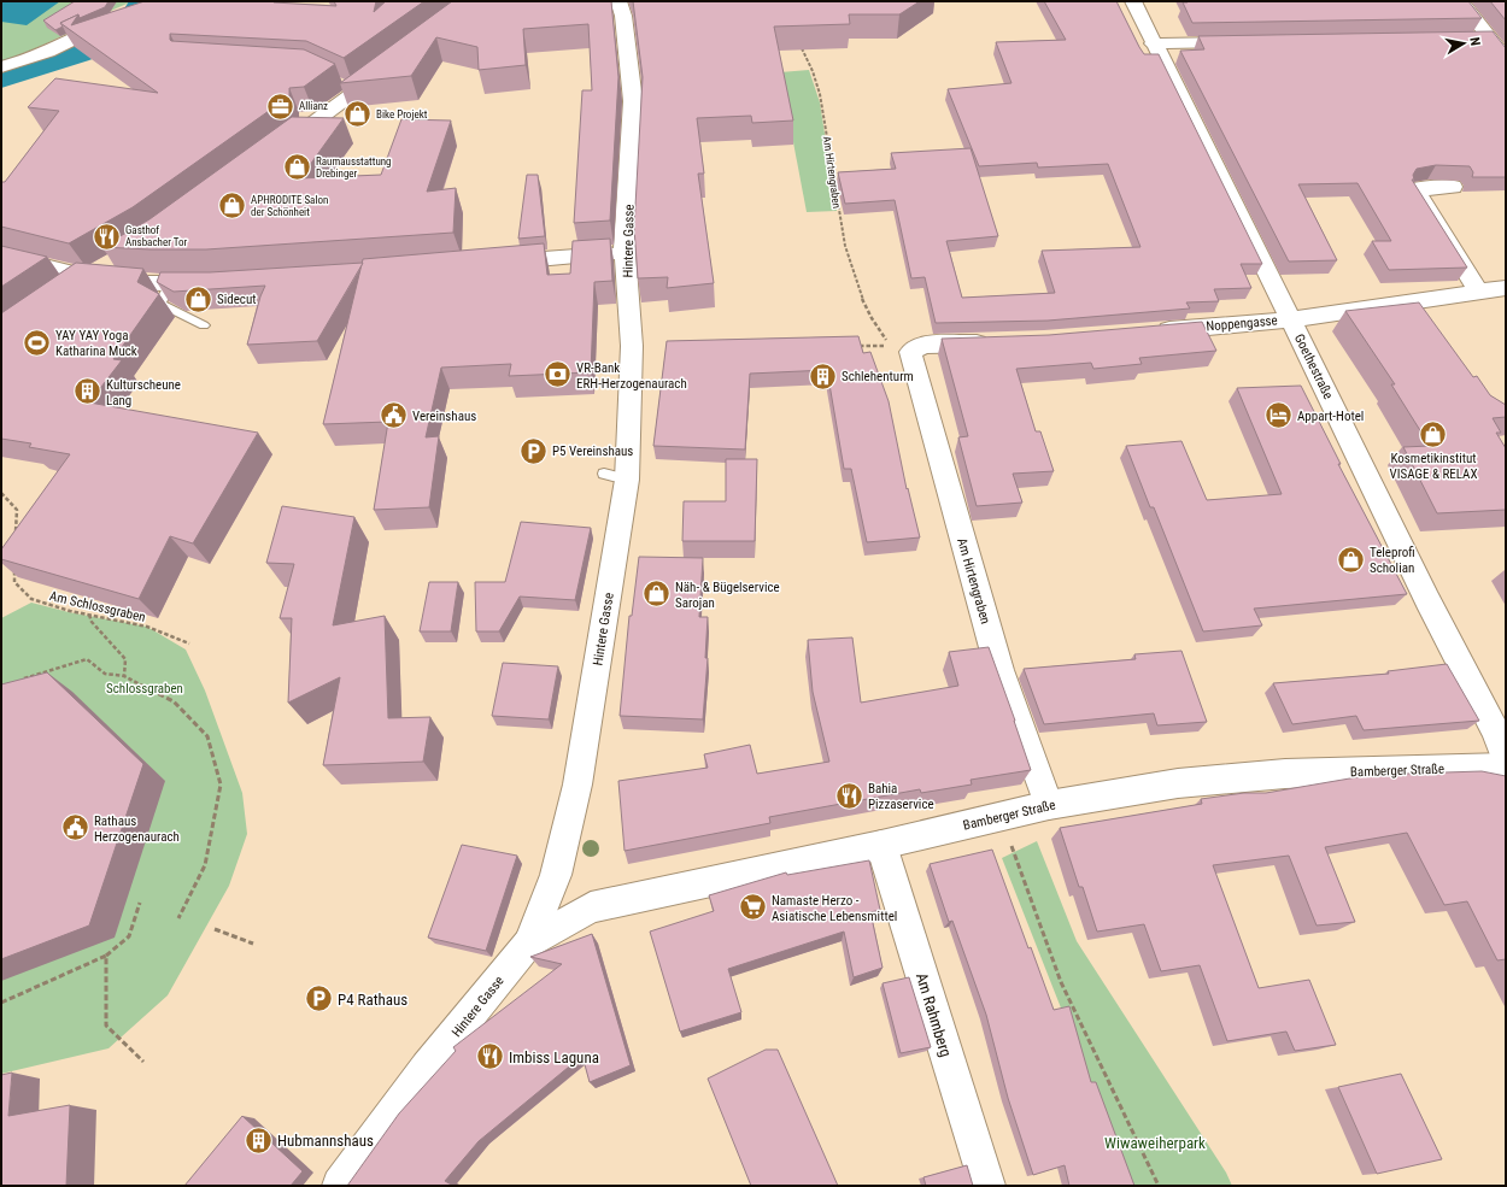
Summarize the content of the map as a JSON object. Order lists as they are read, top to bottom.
{
  "streets": {
    "street": [
      "Am Hirtengraben",
      "Hintere Gasse",
      "Noppengasse",
      "Goethestraße",
      "Bamberger Straße",
      "Am Rahmberg"
    ],
    "path": ["Am Schlossgraben"]
  },
  "crossings": [
    ["Am Hirtengraben", "Bamberger Straße"],
    ["Hintere Gasse", "Bamberger Straße"],
    ["Noppengasse", "Goethestraße"],
    ["Bamberger Straße", "Am Rahmberg"]
  ],
  "parks": ["Schlossgraben", "Wiwaweiherpark"],
  "places": {
    "office": ["Allianz"],
    "shop": [
      "Bike Projekt",
      "Raumausstattung Drebinger",
      "APHRODITE Salon der Schönheit",
      "Sidecut",
      "Kosmetikinstitut VISAGE & RELAX",
      "Teleprofi Scholian",
      "Näh- & Bügelservice Sarojan"
    ],
    "restaurant": ["Gasthof Ansbacher Tor", "Bahia Pizzaservice", "Imbiss Laguna"],
    "sports": ["YAY YAY Yoga Katharina Muck"],
    "bank": ["VR-Bank ERH-Herzogenaurach"],
    "building": ["Schlehenturm", "Kulturscheune Lang", "Hubmannshaus"],
    "public building": ["Vereinshaus", "Rathaus Herzogenaurach"],
    "hotel": ["Appart-Hotel"],
    "parking": ["P5 Vereinshaus", "P4 Rathaus"],
    "supermarket": ["Namaste Herzo - Asiatische Lebensmittel"]
  },
  "north": "right"
}
